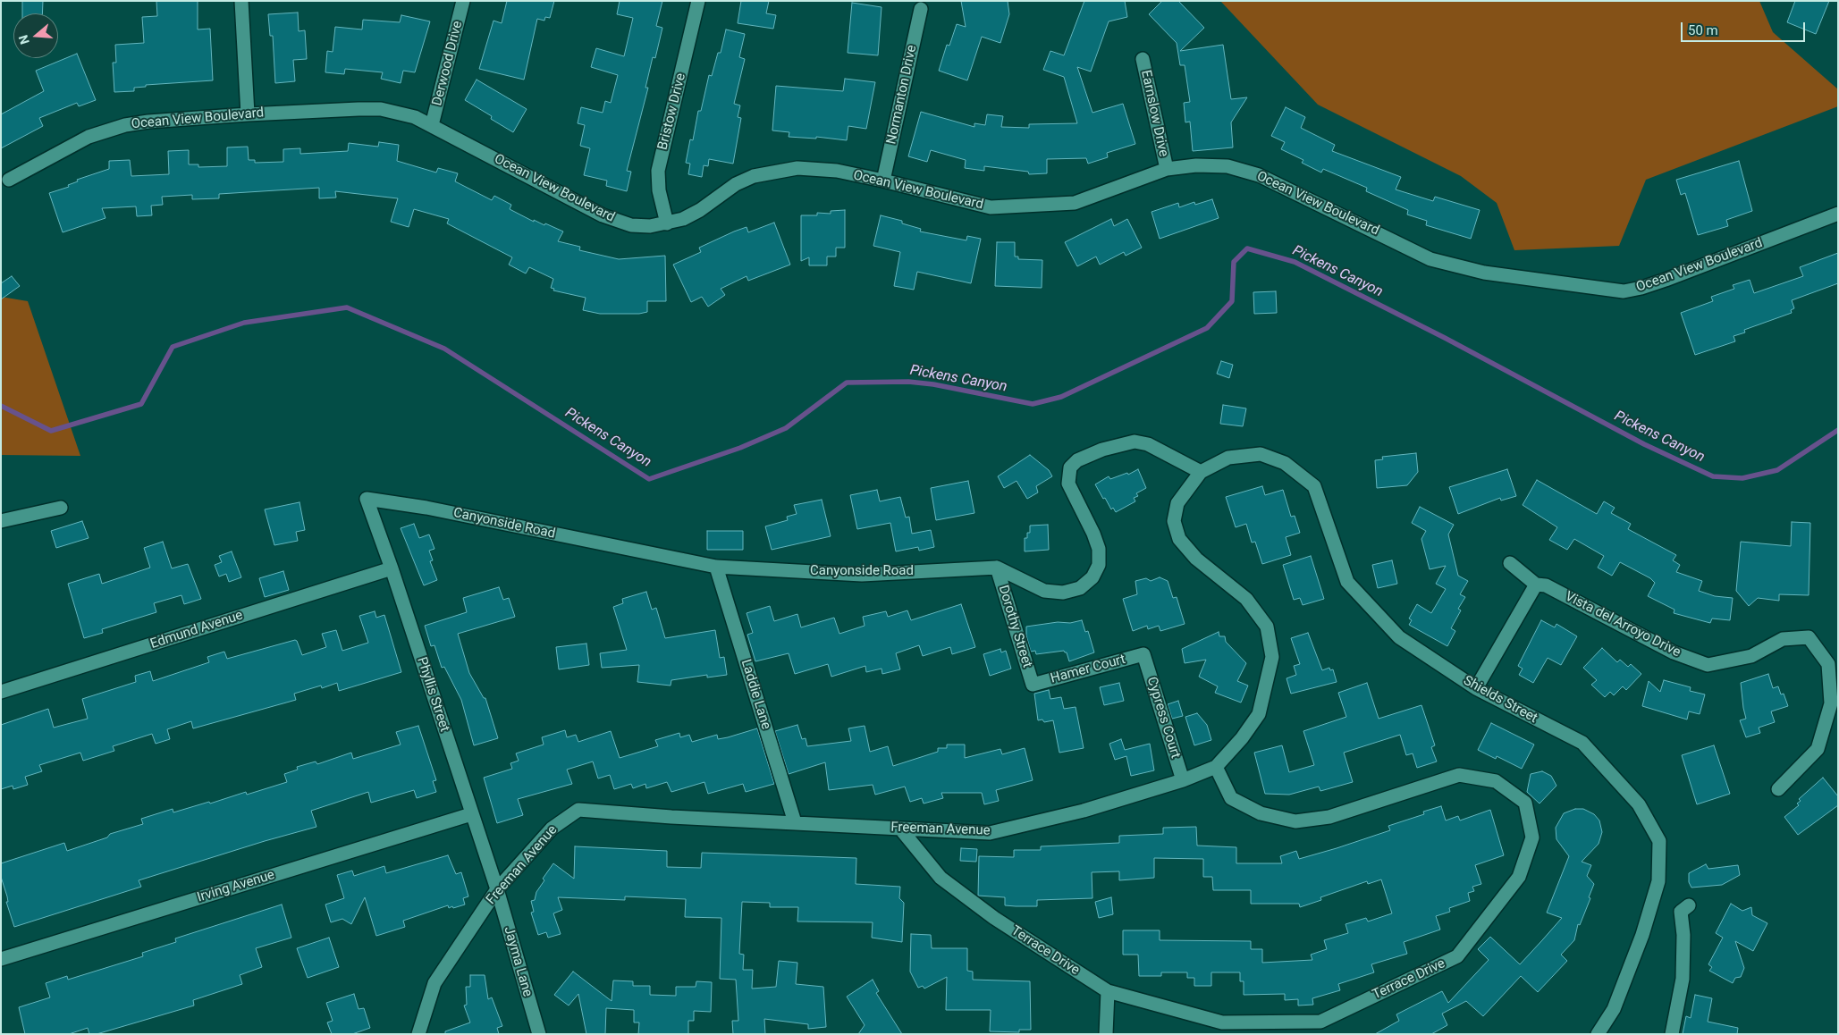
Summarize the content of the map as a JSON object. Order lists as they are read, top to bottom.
{
  "streets": {
    "street": [
      "Derwood Drive",
      "Normanton Drive",
      "Bristow Drive",
      "Earnslow Drive",
      "Ocean View Boulevard",
      "Canyonside Road",
      "Vista del Arroyo Drive",
      "Dorothy Street",
      "Edmund Avenue",
      "Hamer Court",
      "Phyllis Street",
      "Laddie Lane",
      "Shields Street",
      "Cypress Court",
      "Freeman Avenue",
      "Irving Avenue",
      "Terrace Drive",
      "Jayma Lane"
    ]
  },
  "crossings": [
    ["Derwood Drive", "Ocean View Boulevard"],
    ["Normanton Drive", "Ocean View Boulevard"],
    ["Bristow Drive", "Ocean View Boulevard"],
    ["Earnslow Drive", "Ocean View Boulevard"],
    ["Canyonside Road", "Dorothy Street"],
    ["Canyonside Road", "Phyllis Street"],
    ["Canyonside Road", "Laddie Lane"],
    ["Canyonside Road", "Shields Street"],
    ["Canyonside Road", "Freeman Avenue"],
    ["Dorothy Street", "Hamer Court"],
    ["Edmund Avenue", "Phyllis Street"],
    ["Hamer Court", "Cypress Court"],
    ["Phyllis Street", "Freeman Avenue"],
    ["Phyllis Street", "Irving Avenue"],
    ["Phyllis Street", "Jayma Lane"],
    ["Laddie Lane", "Freeman Avenue"],
    ["Shields Street", "Freeman Avenue"],
    ["Cypress Court", "Freeman Avenue"],
    ["Freeman Avenue", "Terrace Drive"],
    ["Freeman Avenue", "Jayma Lane"]
  ],
  "water": ["Pickens Canyon"],
  "scale_bar": "50 m",
  "north": "left"
}
